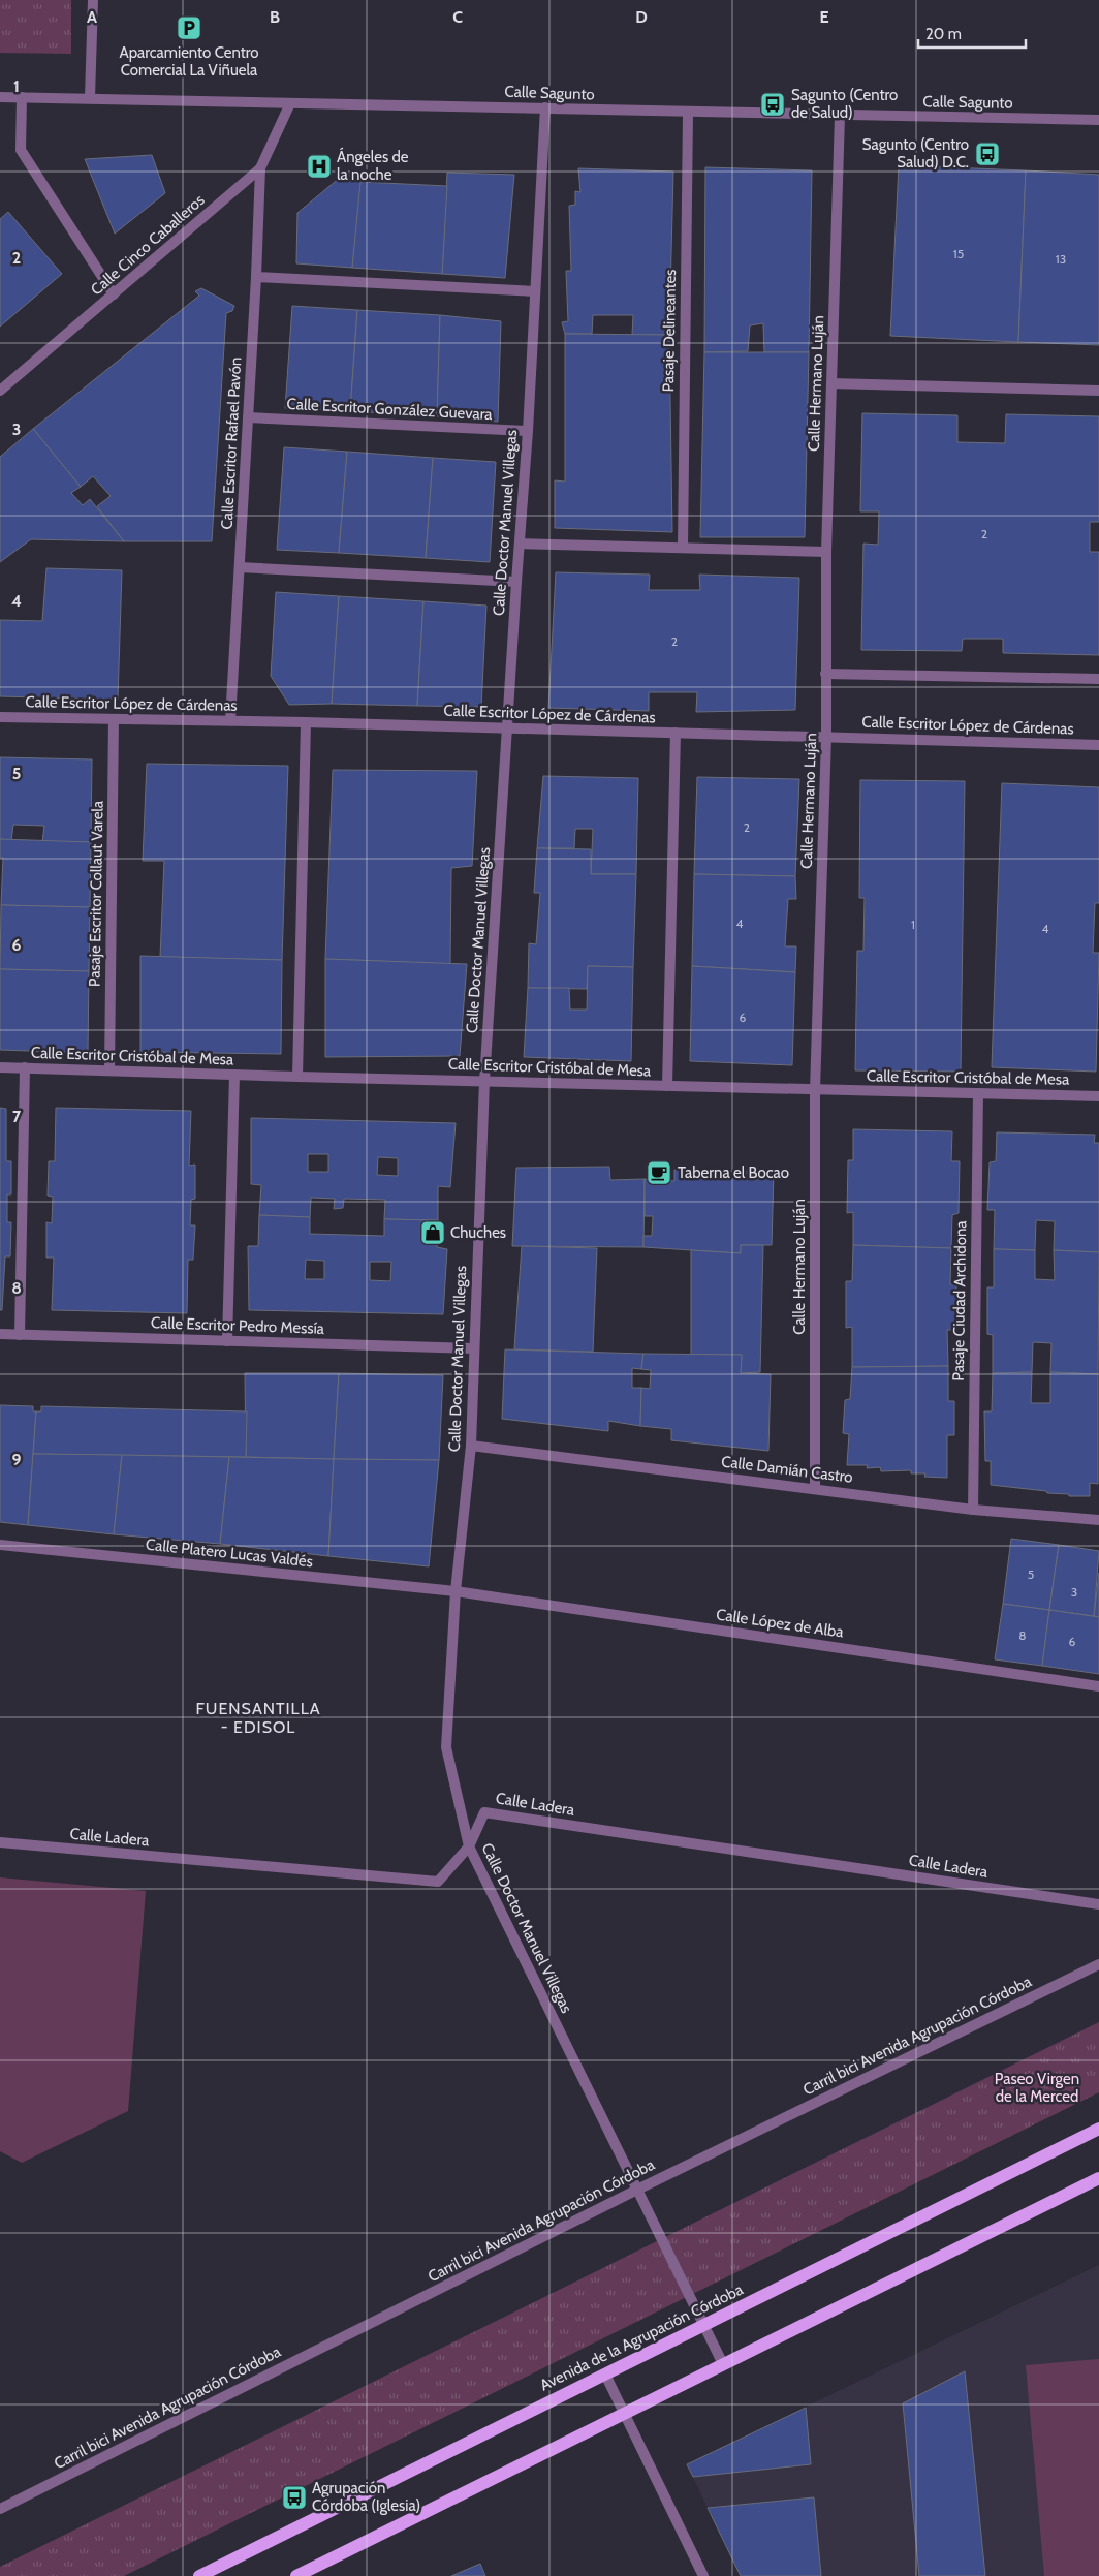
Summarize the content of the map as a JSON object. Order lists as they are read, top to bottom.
{
  "streets": {
    "main road": ["Avenida de la Agrupación Córdoba"],
    "street": [
      "Calle Sagunto",
      "Calle Cinco Caballeros",
      "Pasaje Delineantes",
      "Calle Hermano Luján",
      "Calle Escritor González Guevara",
      "Calle Escritor Rafael Pavón",
      "Calle Doctor Manuel Villegas",
      "Calle Escritor López de Cárdenas",
      "Pasaje Escritor Collaut Varela",
      "Calle Escritor Cristóbal de Mesa",
      "Pasaje Ciudad Archidona",
      "Calle Escritor Pedro Messía",
      "Calle Damián Castro",
      "Calle Platero Lucas Valdés",
      "Calle López de Alba",
      "Calle Ladera",
      "Carril bici Avenida Agrupación Córdoba"
    ]
  },
  "crossings": [
    ["Calle Sagunto", "Calle Cinco Caballeros"],
    ["Calle Sagunto", "Pasaje Delineantes"],
    ["Calle Sagunto", "Calle Hermano Luján"],
    ["Calle Sagunto", "Calle Doctor Manuel Villegas"],
    ["Calle Cinco Caballeros", "Calle Escritor Rafael Pavón"],
    ["Calle Hermano Luján", "Calle Escritor López de Cárdenas"],
    ["Calle Hermano Luján", "Calle Escritor Cristóbal de Mesa"],
    ["Calle Hermano Luján", "Calle Damián Castro"],
    ["Calle Escritor González Guevara", "Calle Escritor Rafael Pavón"],
    ["Calle Escritor González Guevara", "Calle Doctor Manuel Villegas"],
    ["Calle Escritor Rafael Pavón", "Calle Escritor López de Cárdenas"],
    ["Calle Doctor Manuel Villegas", "Calle Escritor López de Cárdenas"],
    ["Calle Doctor Manuel Villegas", "Calle Escritor Cristóbal de Mesa"],
    ["Calle Doctor Manuel Villegas", "Calle Escritor Pedro Messía"],
    ["Calle Doctor Manuel Villegas", "Calle Damián Castro"],
    ["Calle Doctor Manuel Villegas", "Calle Platero Lucas Valdés"],
    ["Calle Doctor Manuel Villegas", "Calle López de Alba"],
    ["Calle Doctor Manuel Villegas", "Calle Ladera"],
    ["Calle Doctor Manuel Villegas", "Carril bici Avenida Agrupación Córdoba"],
    ["Calle Doctor Manuel Villegas", "Avenida de la Agrupación Córdoba"],
    ["Calle Escritor López de Cárdenas", "Pasaje Escritor Collaut Varela"],
    ["Pasaje Escritor Collaut Varela", "Calle Escritor Cristóbal de Mesa"],
    ["Calle Escritor Cristóbal de Mesa", "Pasaje Ciudad Archidona"],
    ["Pasaje Ciudad Archidona", "Calle Damián Castro"],
    ["Calle Platero Lucas Valdés", "Calle López de Alba"]
  ],
  "districts": ["FUENSANTILLA - EDISOL"],
  "parks": ["Paseo Virgen de la Merced"],
  "places": {
    "parking": ["Aparcamiento Centro Comercial La Viñuela"],
    "bus stop": ["Sagunto (Centro de Salud)", "Sagunto (Centro Salud) D.C.", "Agrupación Córdoba (Iglesia)"],
    "hospital": ["Ángeles de la noche"],
    "cafe": ["Taberna el Bocao"],
    "shop": ["Chuches"]
  },
  "house_numbers": [
    "15",
    "13",
    "2",
    "2",
    "2",
    "4",
    "1",
    "4",
    "6",
    "5",
    "3",
    "8",
    "6"
  ],
  "scale_bar": "20 m",
  "grid": {
    "columns": [
      "A",
      "B",
      "C",
      "D",
      "E"
    ],
    "rows": [
      "1",
      "2",
      "3",
      "4",
      "5",
      "6",
      "7",
      "8",
      "9"
    ]
  }
}
